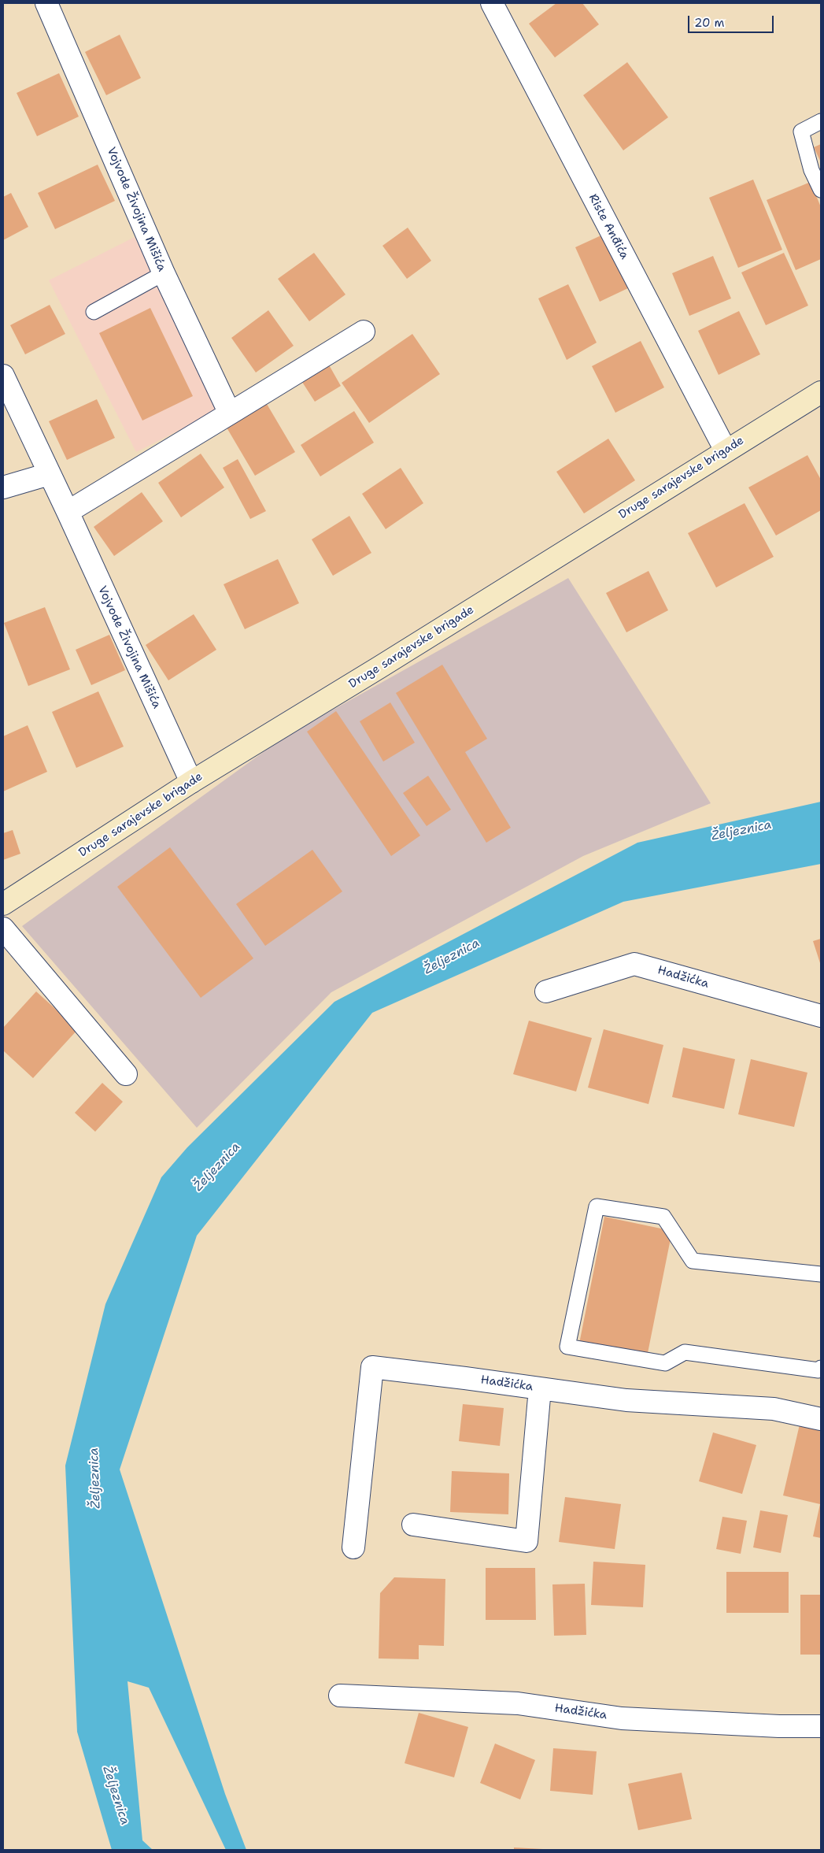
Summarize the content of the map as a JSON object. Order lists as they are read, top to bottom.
{
  "streets": {
    "main road": ["Druge sarajevske brigade"],
    "street": ["Vojvode Živojina Mišića", "Riste Anđića", "Hadžićka"]
  },
  "crossings": [
    ["Vojvode Živojina Mišića", "Druge sarajevske brigade"],
    ["Riste Anđića", "Druge sarajevske brigade"]
  ],
  "water": ["Željeznica"],
  "scale_bar": "20 m"
}
